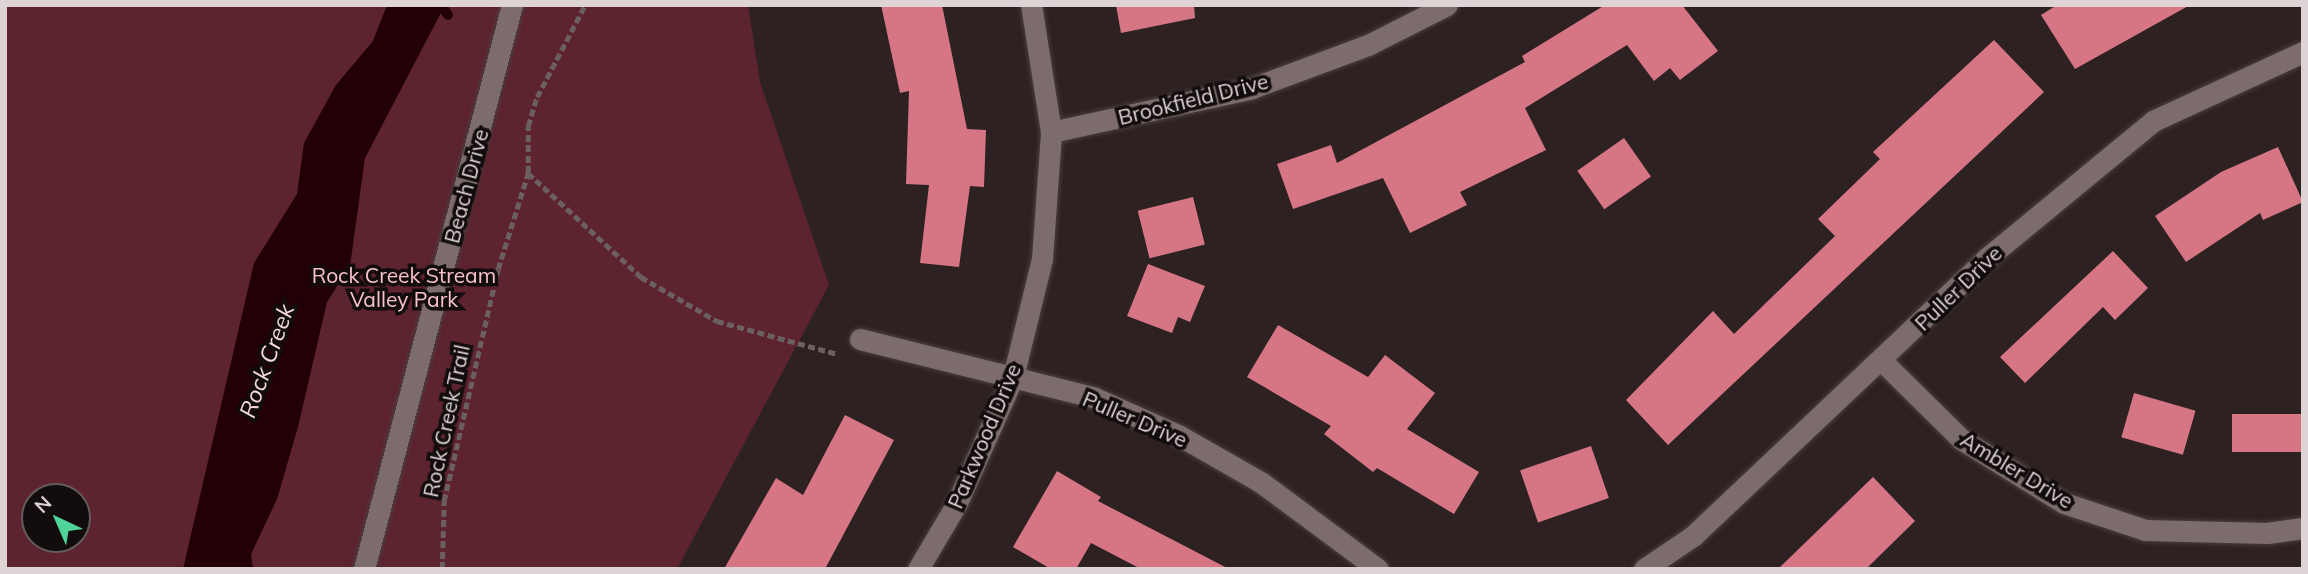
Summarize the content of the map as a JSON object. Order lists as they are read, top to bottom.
{
  "streets": {
    "street": [
      "Brookfield Drive",
      "Beach Drive",
      "Puller Drive",
      "Parkwood Drive",
      "Ambler Drive"
    ],
    "path": ["Rock Creek Trail"]
  },
  "crossings": [
    ["Brookfield Drive", "Parkwood Drive"],
    ["Puller Drive", "Parkwood Drive"],
    ["Puller Drive", "Ambler Drive"]
  ],
  "water": ["Rock Creek"],
  "parks": ["Rock Creek Stream Valley Park"],
  "north": "top left"
}
